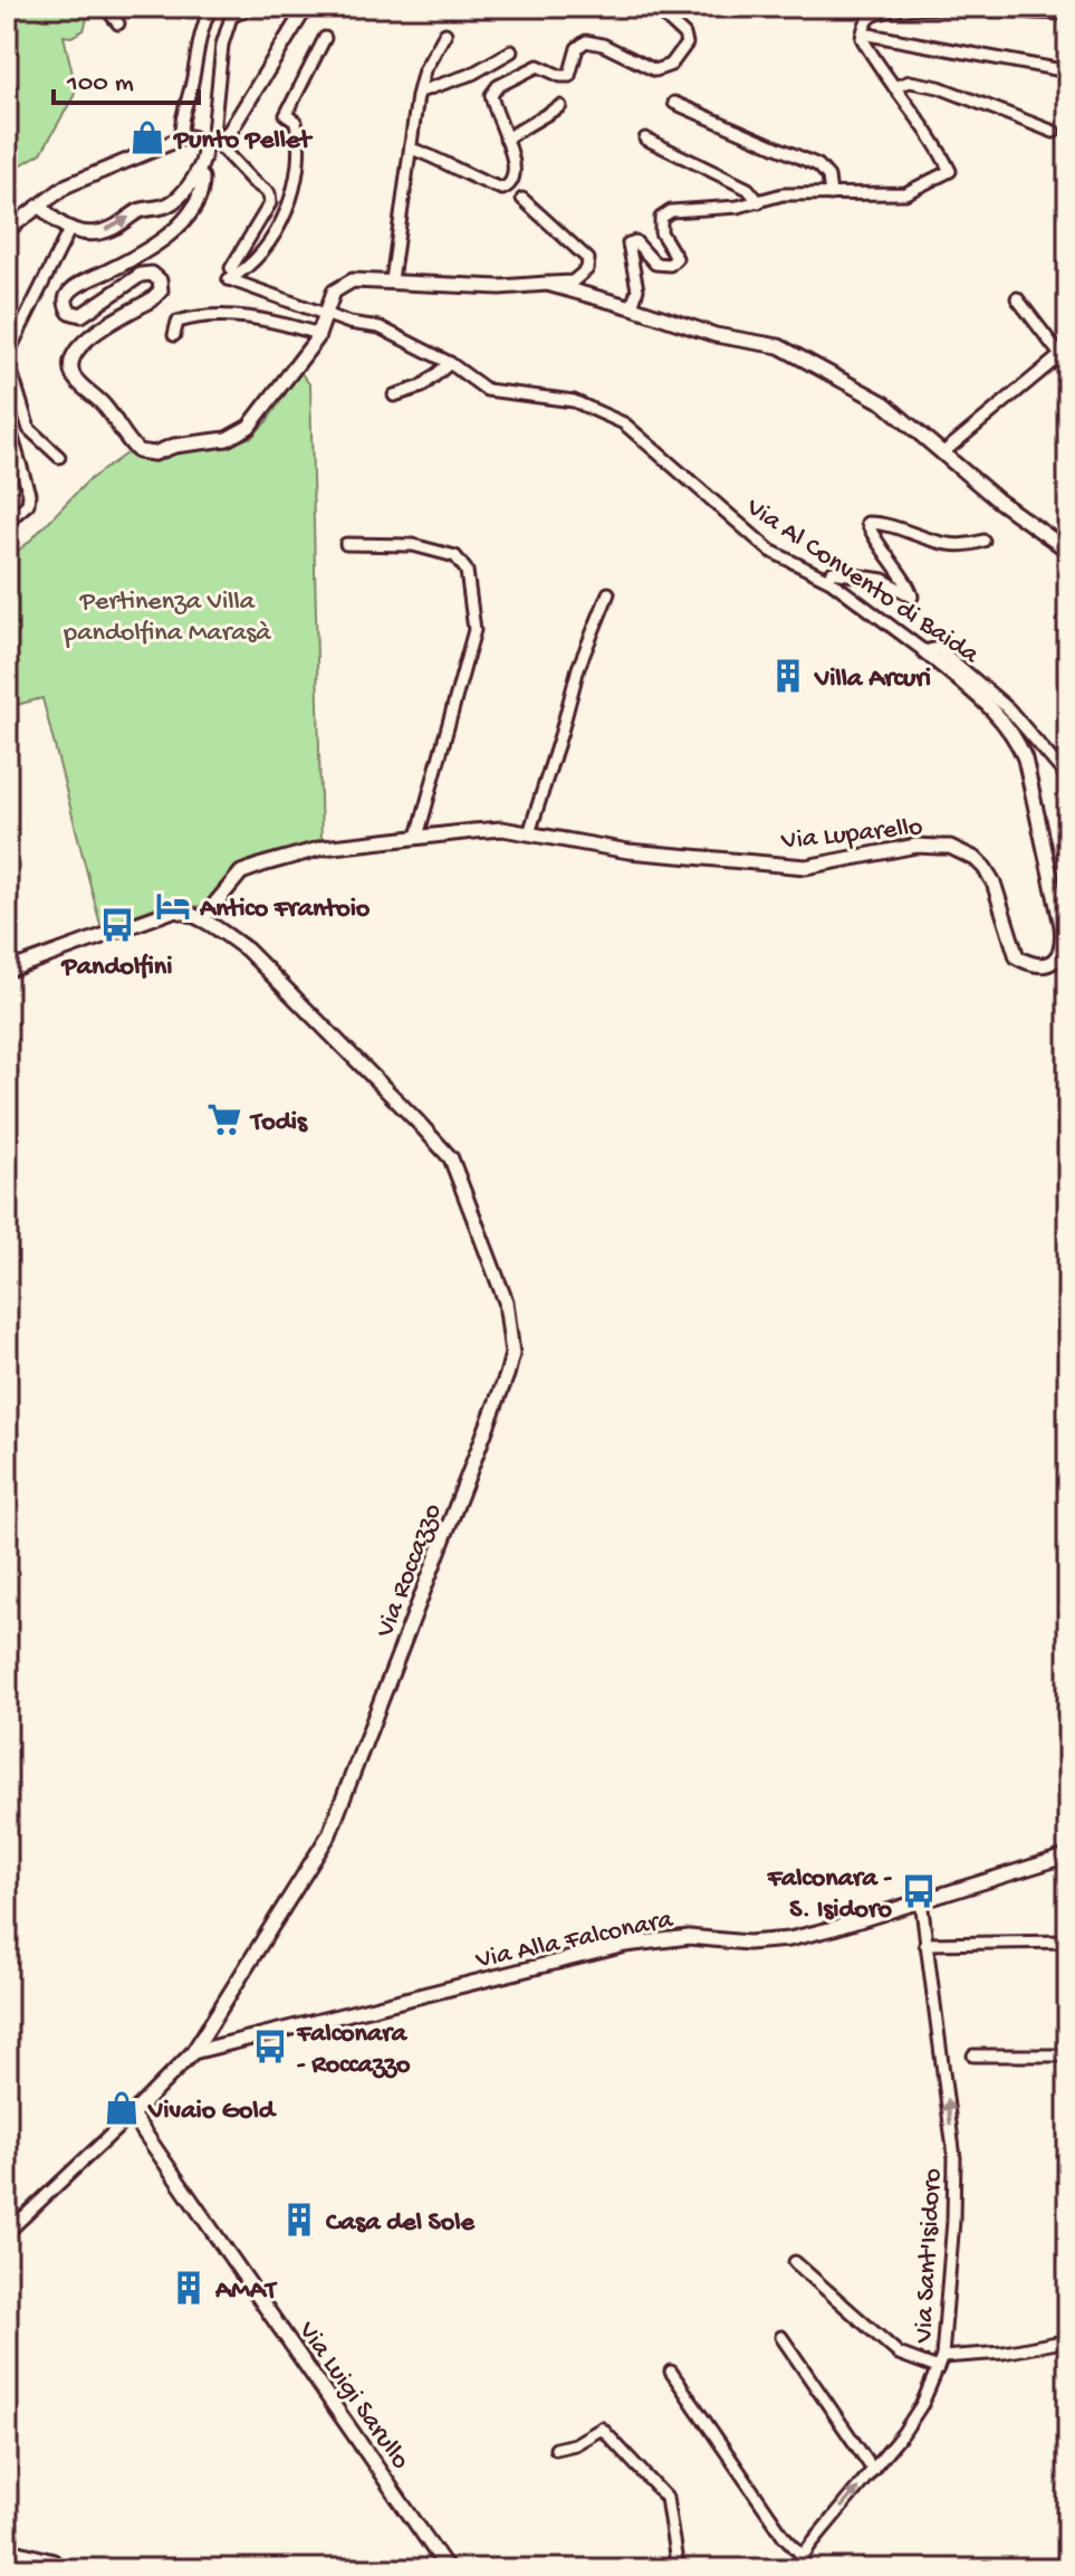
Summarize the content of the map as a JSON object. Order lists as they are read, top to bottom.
{
  "streets": {
    "street": [
      "Via Al Convento di Baida",
      "Via Luparello",
      "Via Roccazzo",
      "Via Alla Falconara",
      "Via Sant'Isidoro",
      "Via Luigi Sarullo"
    ]
  },
  "crossings": [
    ["Via Al Convento di Baida", "Via Luparello"],
    ["Via Luparello", "Via Roccazzo"],
    ["Via Roccazzo", "Via Alla Falconara"],
    ["Via Roccazzo", "Via Luigi Sarullo"],
    ["Via Alla Falconara", "Via Sant'Isidoro"]
  ],
  "one_way": ["Via Sant'Isidoro"],
  "parks": ["Pertinenza Villa pandolfina Marasà"],
  "places": {
    "shop": ["Punto Pellet", "Vivaio Gold"],
    "building": ["Villa Arcuri", "Casa del Sole", "AMAT"],
    "hotel": ["Antico Frantoio"],
    "bus stop": ["Pandolfini", "Falconara - S. Isidoro", "Falconara - Roccazzo"],
    "supermarket": ["Todis"]
  },
  "scale_bar": "100 m"
}
